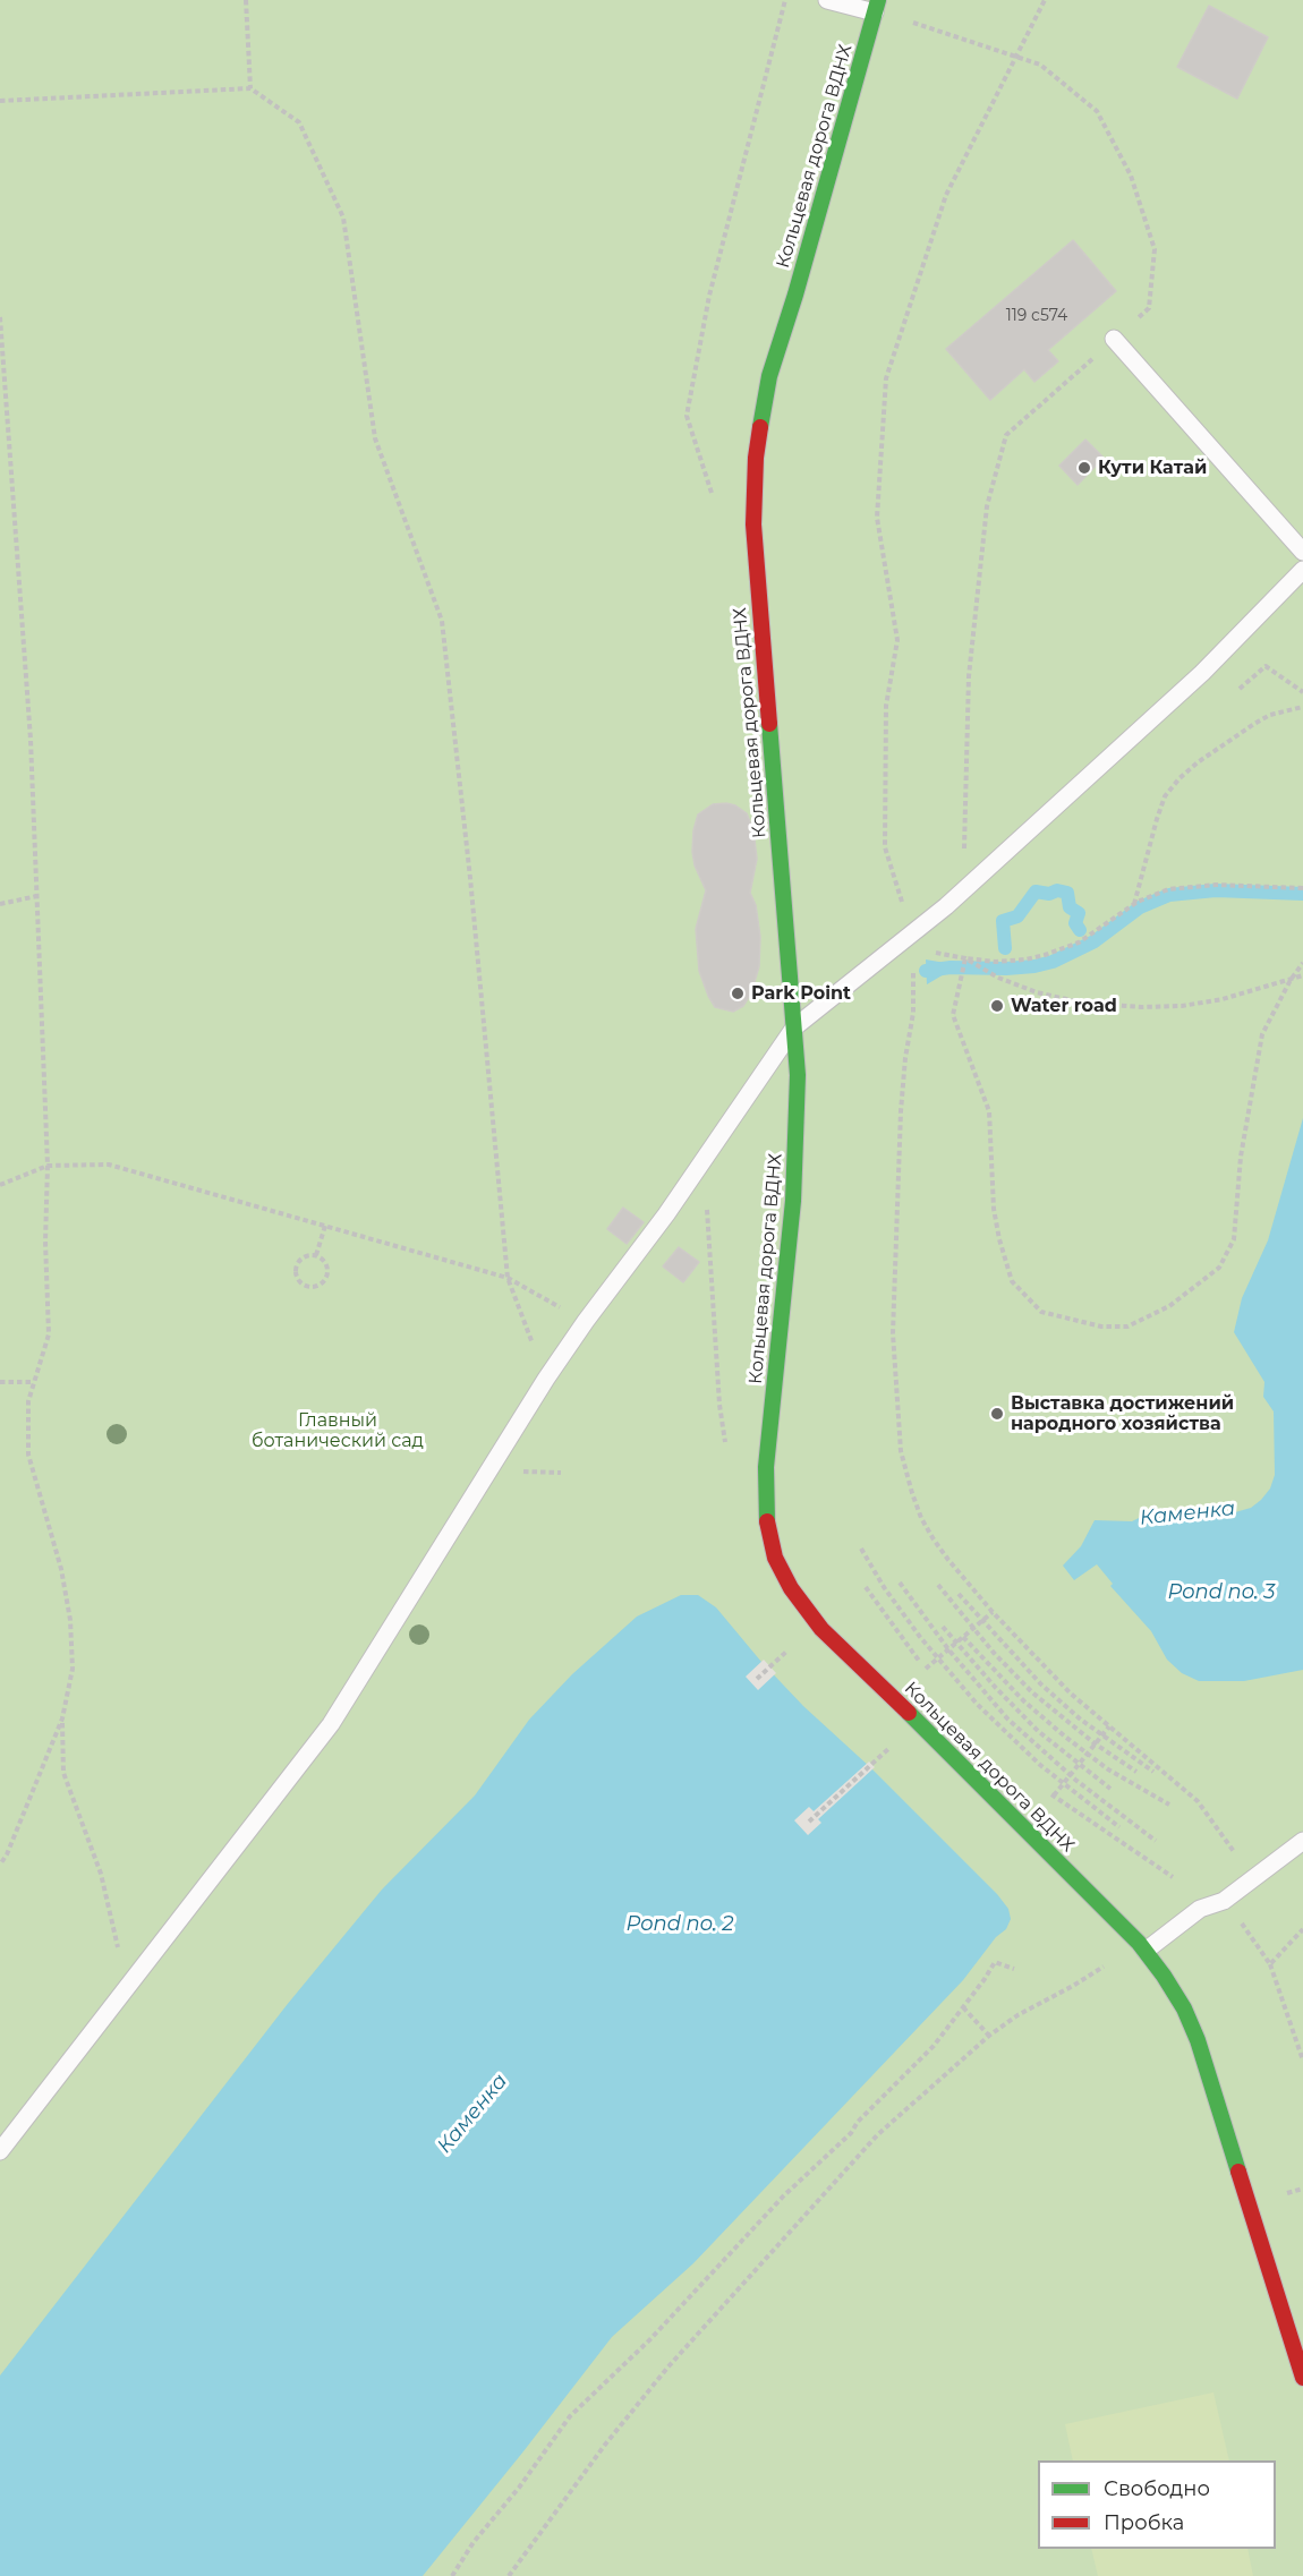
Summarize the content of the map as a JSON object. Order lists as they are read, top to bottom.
{
  "streets": {
    "street": ["Кольцевая дорога ВДНХ"]
  },
  "water": ["Каменка", "Pond no. 3", "Pond no. 2"],
  "parks": ["Главный ботанический сад"],
  "places": [
    "Кути Катай",
    "Park Point",
    "Water road",
    "Выставка достижений народного хозяйства"
  ],
  "house_numbers": ["119 с574"],
  "legend": ["Свободно", "Пробка"]
}
